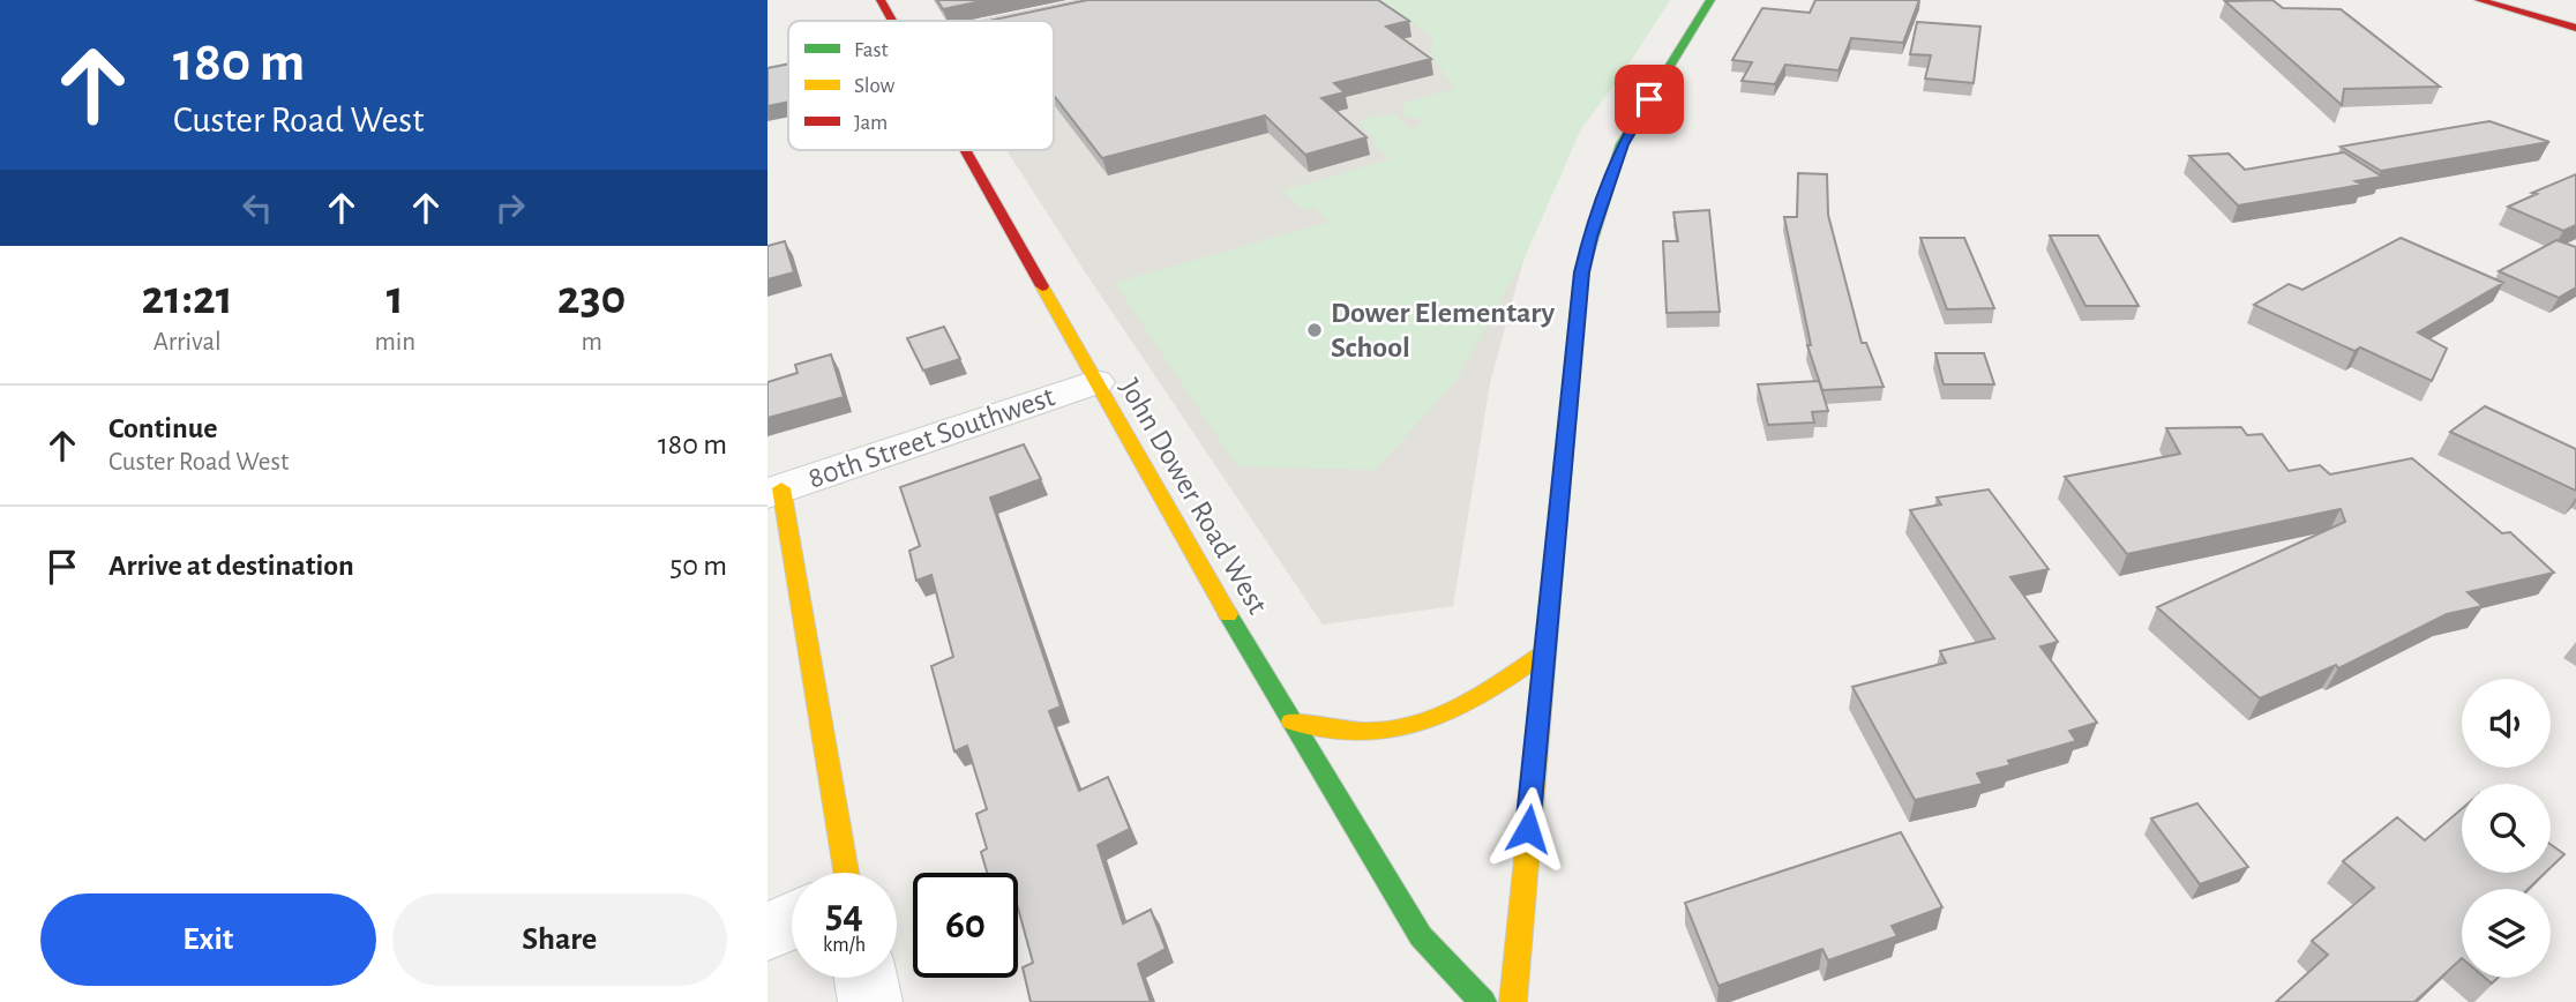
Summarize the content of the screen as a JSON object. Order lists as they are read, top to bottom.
{
  "streets": {
    "street": ["80th Street Southwest", "John Dower Road West"]
  },
  "crossings": [
    ["80th Street Southwest", "John Dower Road West"]
  ],
  "places": ["Dower Elementary School"],
  "legend": ["Fast", "Slow", "Jam"],
  "page": {
    "turn": ["180 m", "Custer Road West"],
    "eta": [
      "21:21",
      "Arrival",
      "1",
      "min",
      "230",
      "m"
    ],
    "list": [
      {
        "name": "Continue",
        "note": "Custer Road West",
        "value": "180 m"
      },
      {
        "name": "Arrive at destination",
        "value": "50 m"
      }
    ],
    "speed": "54 km/h",
    "limit": "60",
    "buttons": ["Exit", "Share"]
  }
}
